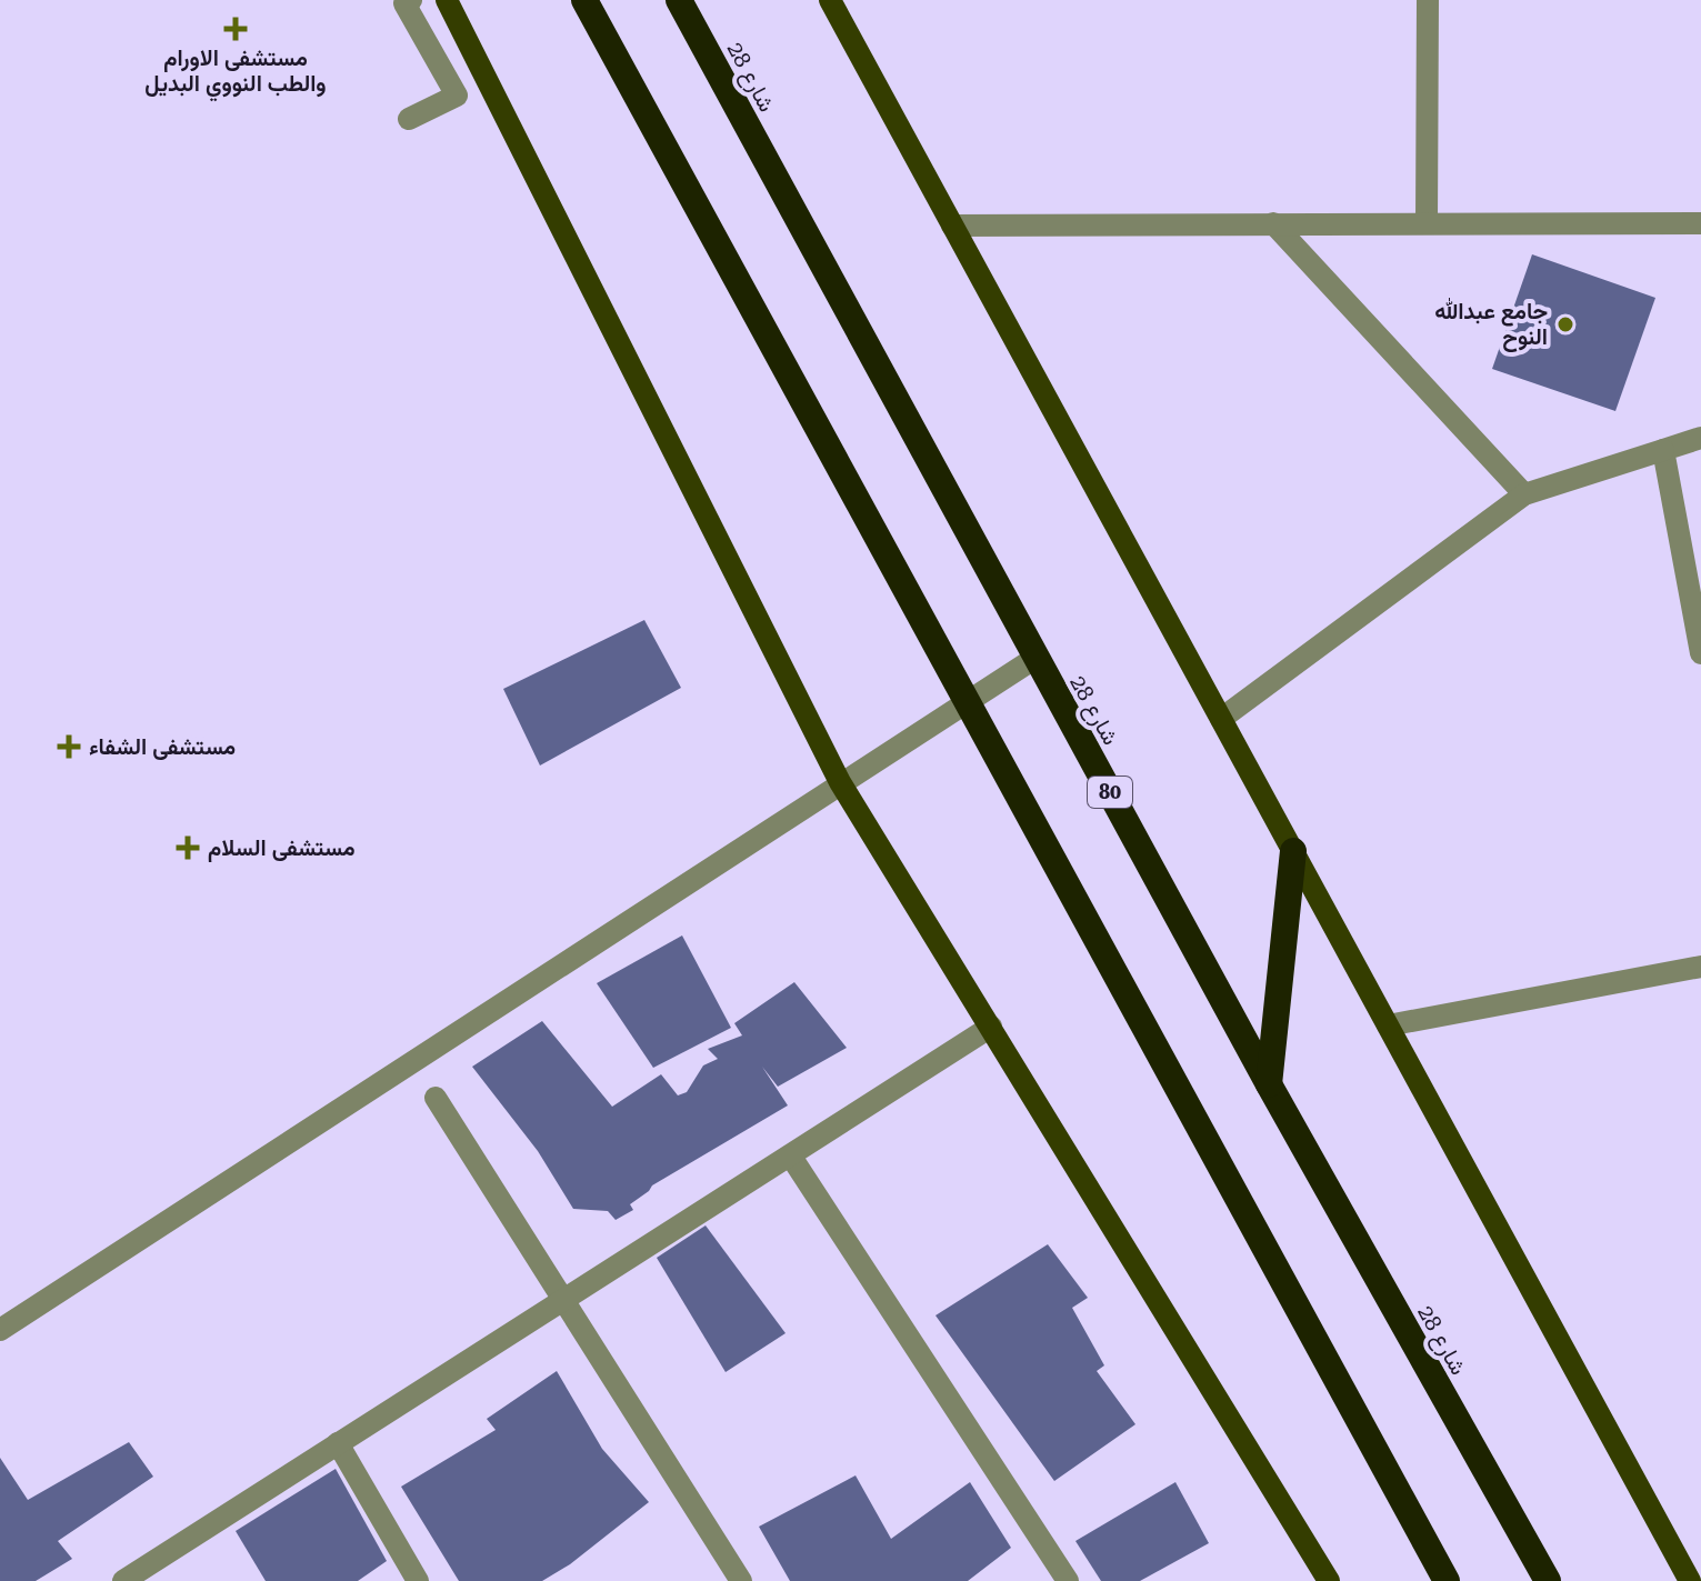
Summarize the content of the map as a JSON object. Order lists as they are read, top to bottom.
{
  "streets": {
    "highway": ["شارع 28", "80"]
  },
  "places": {
    "health": ["مستشفى الاورام والطب النووي البديل", "مستشفى الشفاء", "مستشفى السلام"],
    "other": ["جامع عبدالله النوح"]
  }
}
